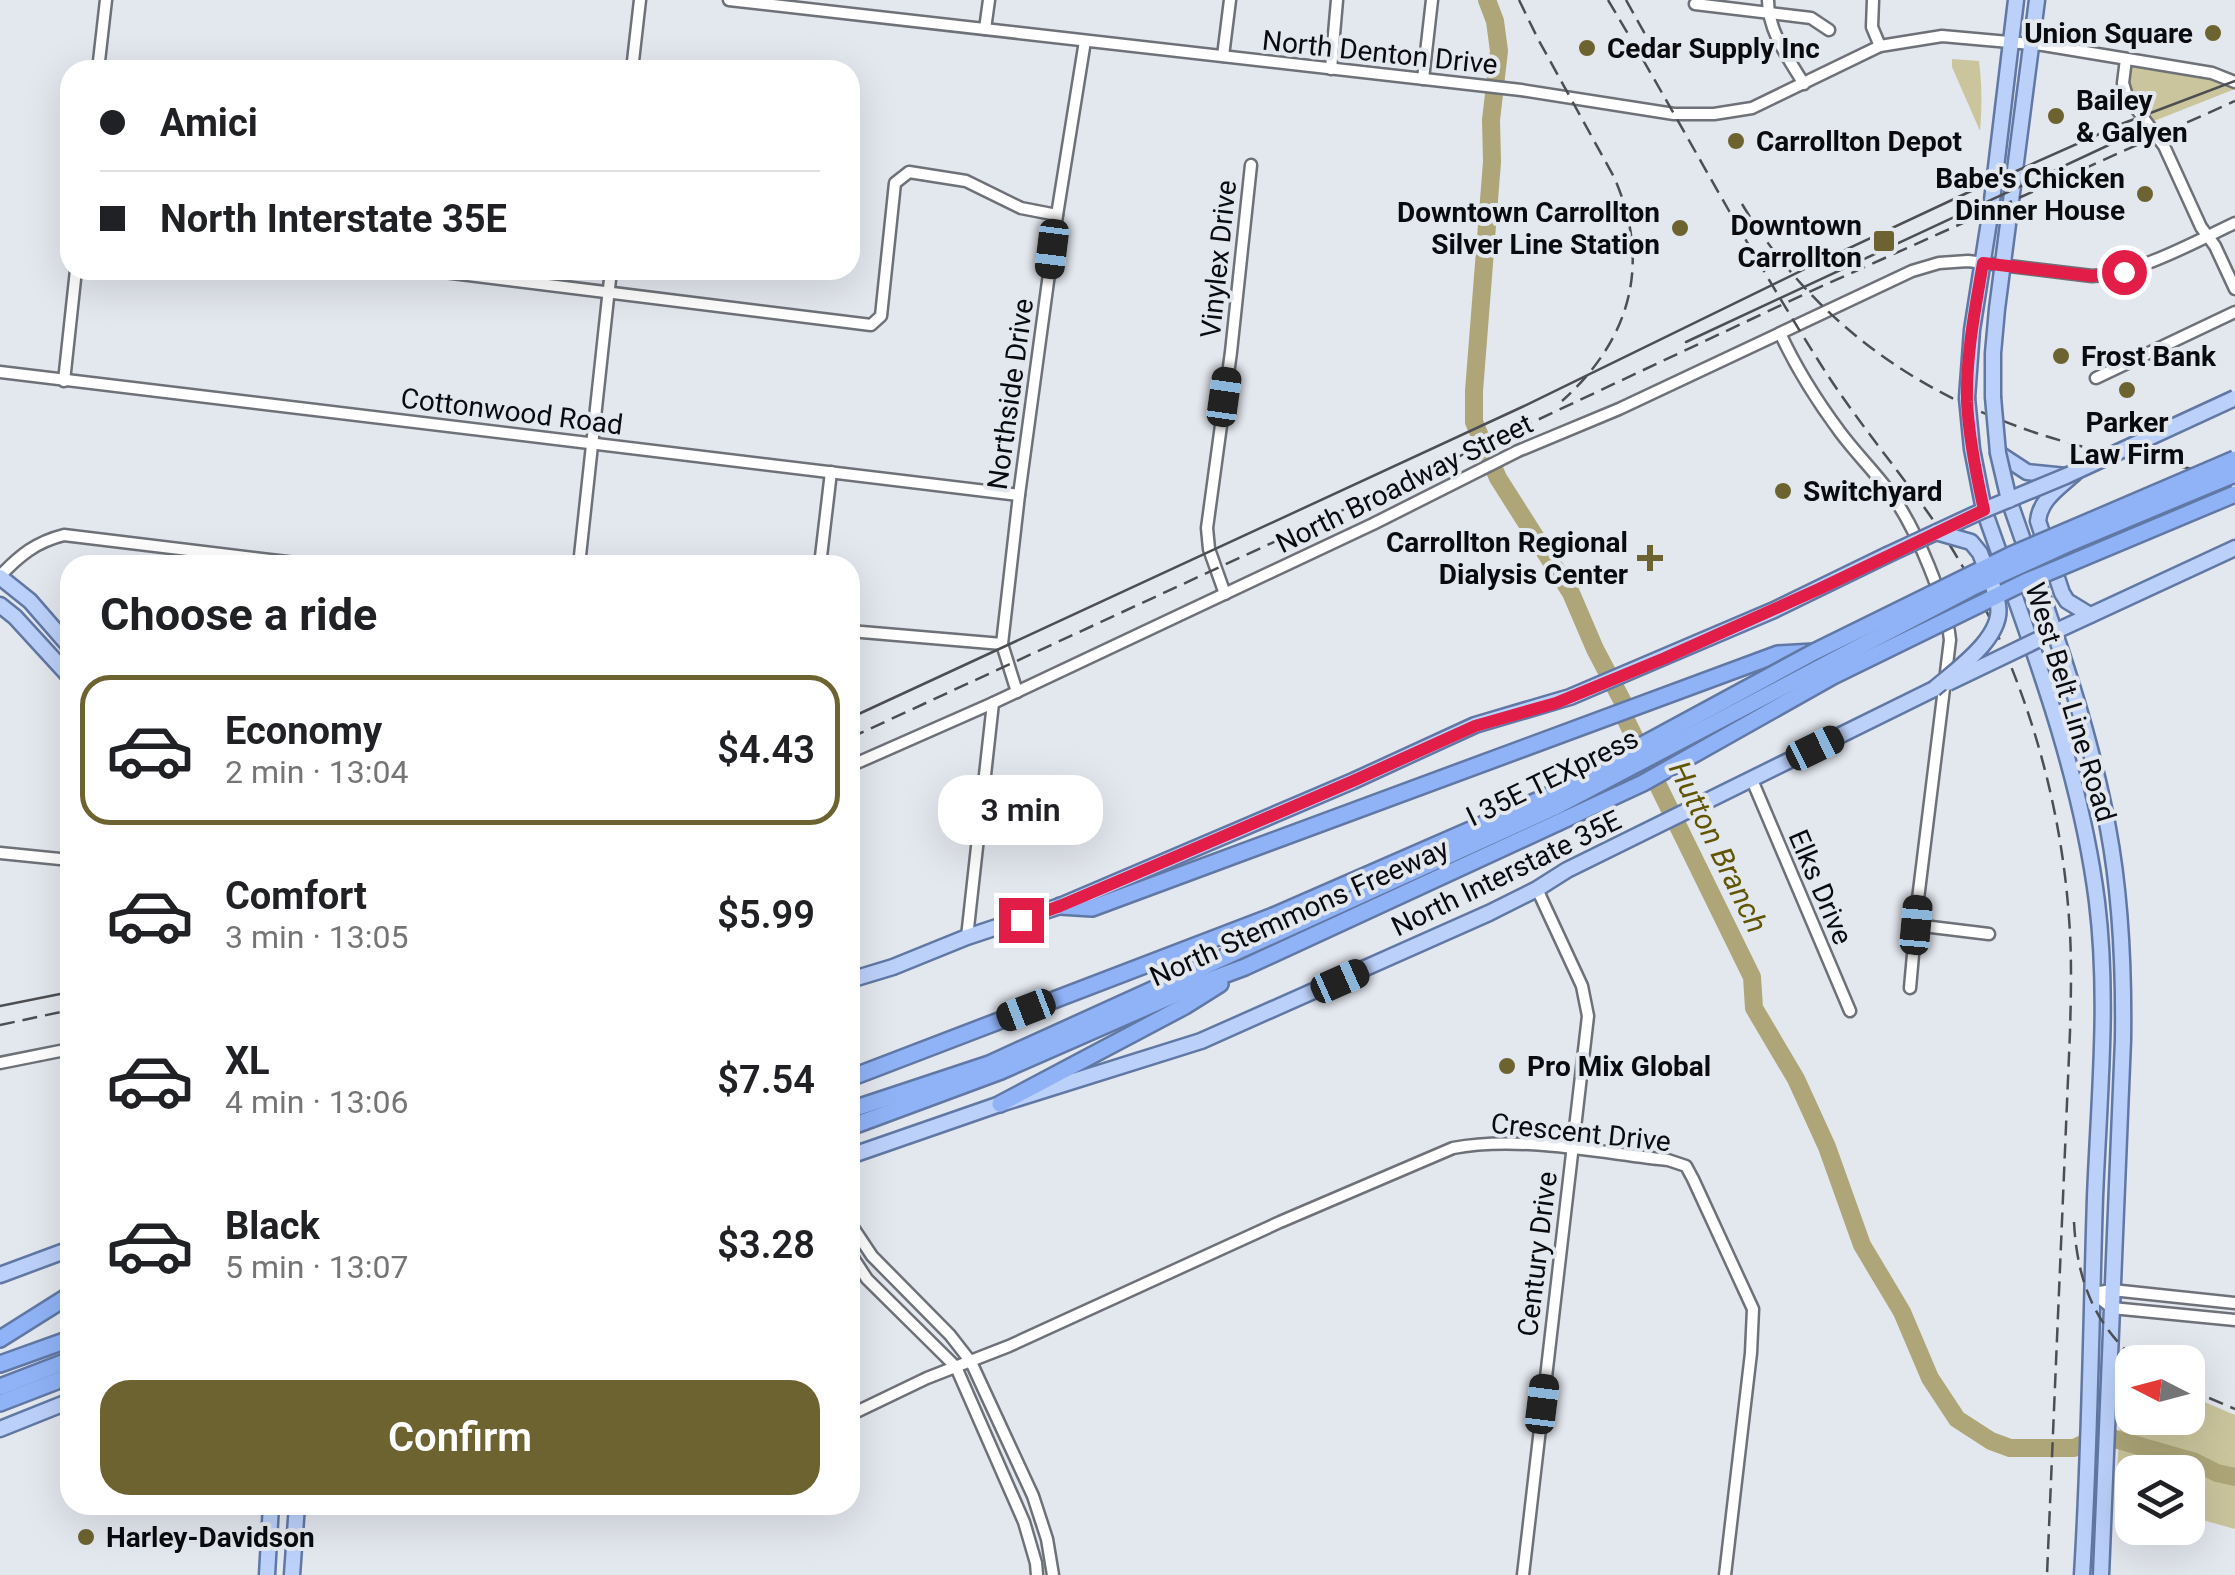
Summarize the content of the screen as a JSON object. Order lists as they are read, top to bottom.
{
  "streets": {
    "highway": ["I 35E TEXpress", "North Stemmons Freeway"],
    "main road": ["West Belt Line Road", "North Interstate 35E"],
    "street": [
      "North Denton Drive",
      "Vinylex Drive",
      "Northside Drive",
      "Cottonwood Road",
      "North Broadway Street",
      "Elks Drive",
      "Crescent Drive",
      "Century Drive"
    ]
  },
  "crossings": [
    ["North Denton Drive", "Northside Drive"],
    ["North Denton Drive", "West Belt Line Road"],
    ["Vinylex Drive", "North Broadway Street"],
    ["Northside Drive", "Cottonwood Road"],
    ["Northside Drive", "North Broadway Street"],
    ["North Broadway Street", "West Belt Line Road"],
    ["West Belt Line Road", "North Interstate 35E"],
    ["I 35E TEXpress", "North Stemmons Freeway"],
    ["North Interstate 35E", "Elks Drive"],
    ["North Interstate 35E", "Century Drive"],
    ["Crescent Drive", "Century Drive"]
  ],
  "water": ["Hutton Branch"],
  "places": {
    "other": [
      "Union Square",
      "Cedar Supply Inc",
      "Bailey & Galyen",
      "Carrollton Depot",
      "Babe's Chicken Dinner House",
      "Downtown Carrollton Silver Line Station",
      "Frost Bank",
      "Parker Law Firm",
      "Switchyard",
      "Pro Mix Global",
      "Harley-Davidson"
    ],
    "transit": ["Downtown Carrollton"],
    "health": ["Carrollton Regional Dialysis Center"]
  },
  "north": "left",
  "page": {
    "banner": ["Amici", "North Interstate 35E"],
    "heading": "Choose a ride",
    "list": [
      {
        "name": "Economy",
        "note": "2 min · 13:04",
        "value": "$4.43"
      },
      {
        "name": "Comfort",
        "note": "3 min · 13:05",
        "value": "$5.99"
      },
      {
        "name": "XL",
        "note": "4 min · 13:06",
        "value": "$7.54"
      },
      {
        "name": "Black",
        "note": "5 min · 13:07",
        "value": "$3.28"
      }
    ],
    "bubble": "3 min",
    "buttons": "Confirm"
  }
}
